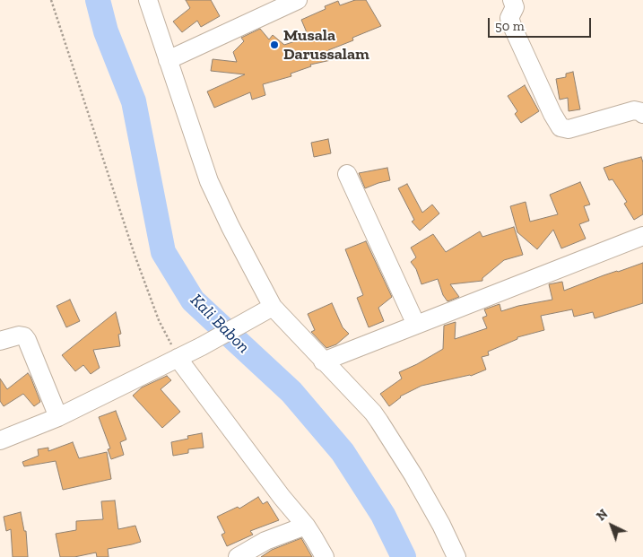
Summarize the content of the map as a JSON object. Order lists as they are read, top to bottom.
{
  "water": ["Kali Babon"],
  "places": ["Musala Darussalam"],
  "scale_bar": "50 m",
  "north": "top left"
}
